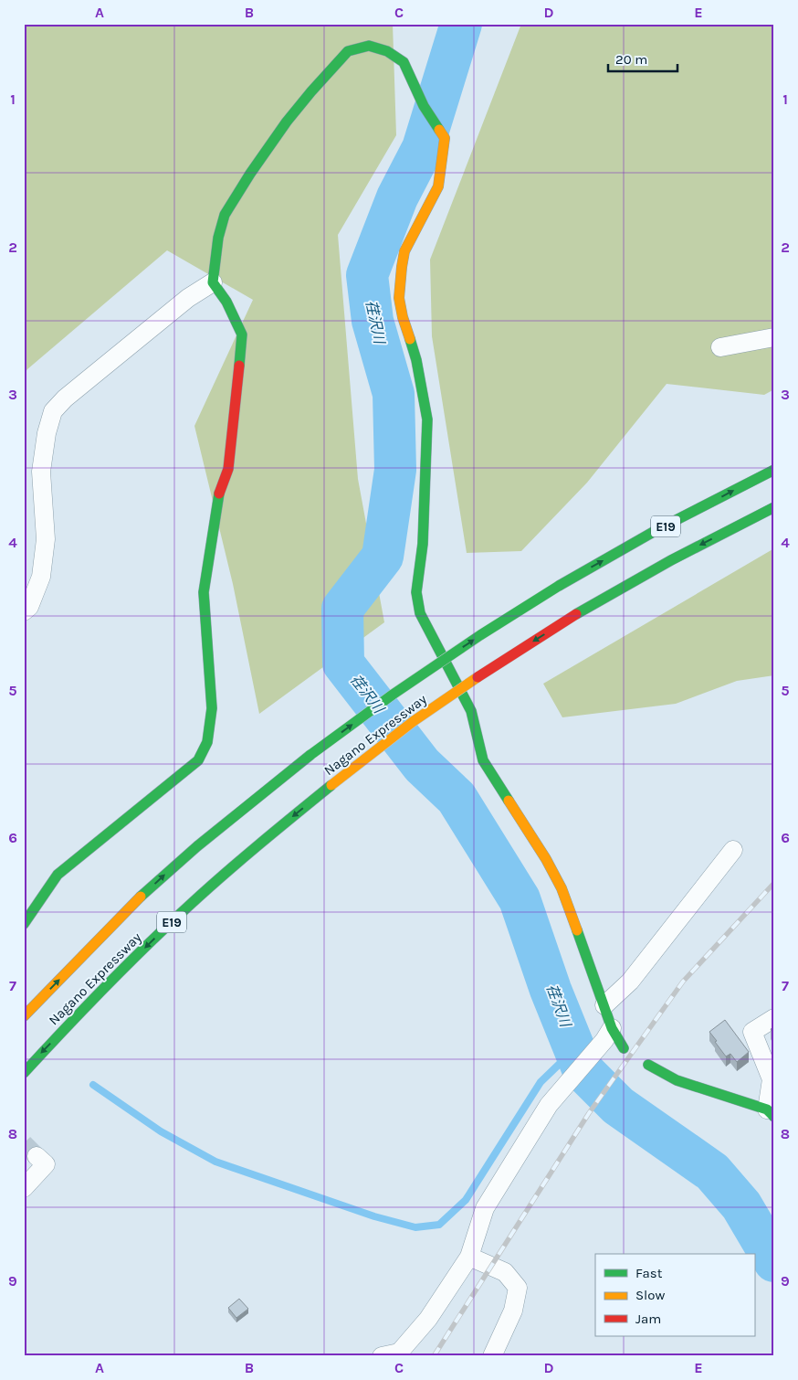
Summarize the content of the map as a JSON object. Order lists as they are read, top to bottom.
{
  "streets": {
    "main road": ["E19", "Nagano Expressway"]
  },
  "water": ["荏沢川"],
  "legend": ["Fast", "Slow", "Jam"],
  "scale_bar": "20 m",
  "grid": {
    "columns": [
      "A",
      "B",
      "C",
      "D",
      "E"
    ],
    "rows": [
      "1",
      "2",
      "3",
      "4",
      "5",
      "6",
      "7",
      "8",
      "9"
    ]
  }
}
